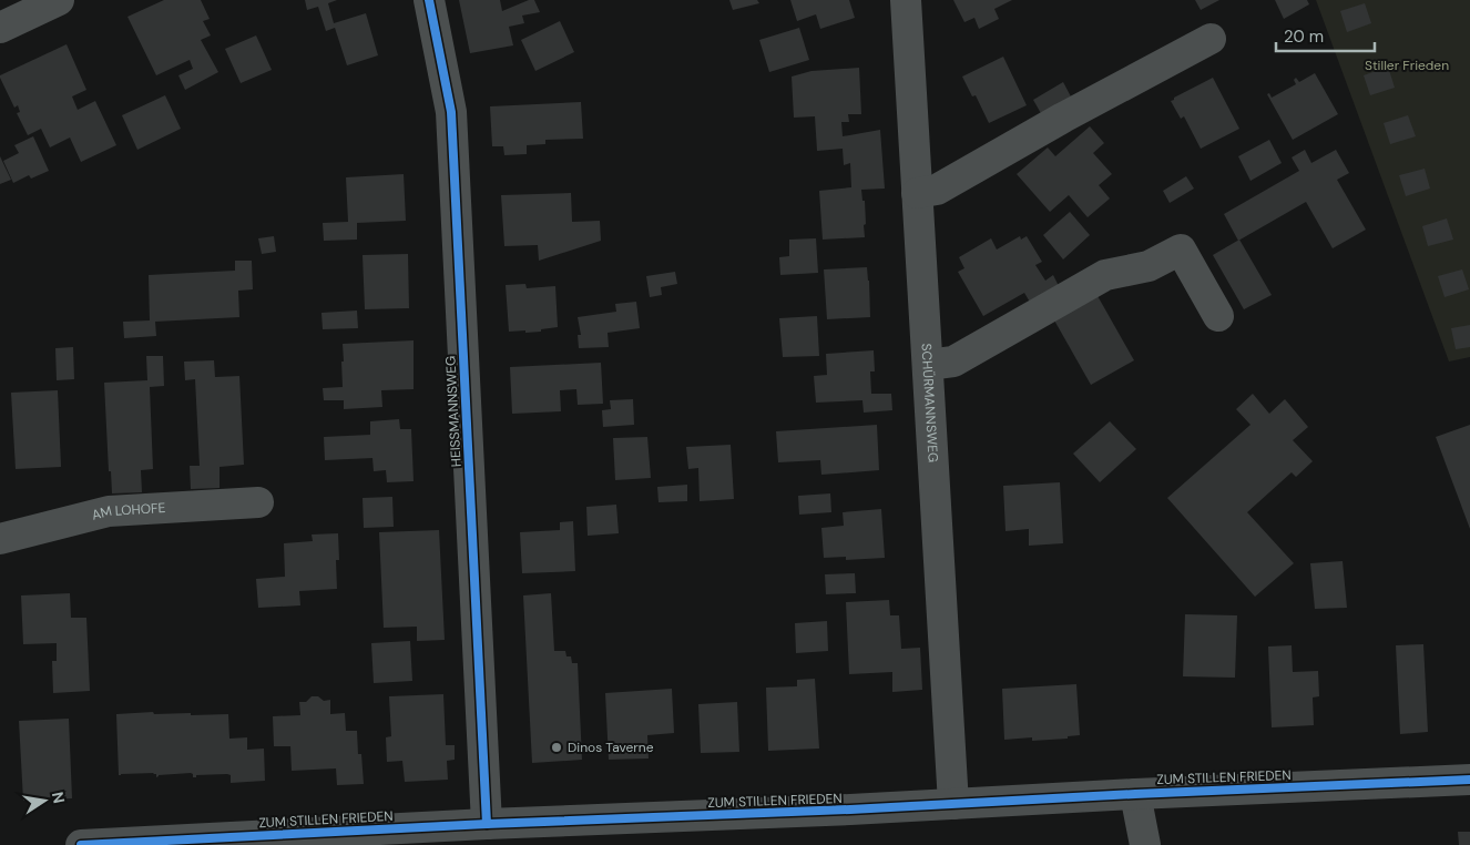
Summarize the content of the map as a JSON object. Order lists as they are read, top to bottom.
{
  "streets": {
    "street": [
      "SCHÜRMANNSWEG",
      "HEISSMANNSWEG",
      "AM LOHOFE",
      "ZUM STILLEN FRIEDEN"
    ]
  },
  "crossings": [
    ["SCHÜRMANNSWEG", "ZUM STILLEN FRIEDEN"],
    ["HEISSMANNSWEG", "ZUM STILLEN FRIEDEN"]
  ],
  "parks": ["Stiller Frieden"],
  "places": ["Dinos Taverne"],
  "scale_bar": "20 m",
  "north": "right"
}
